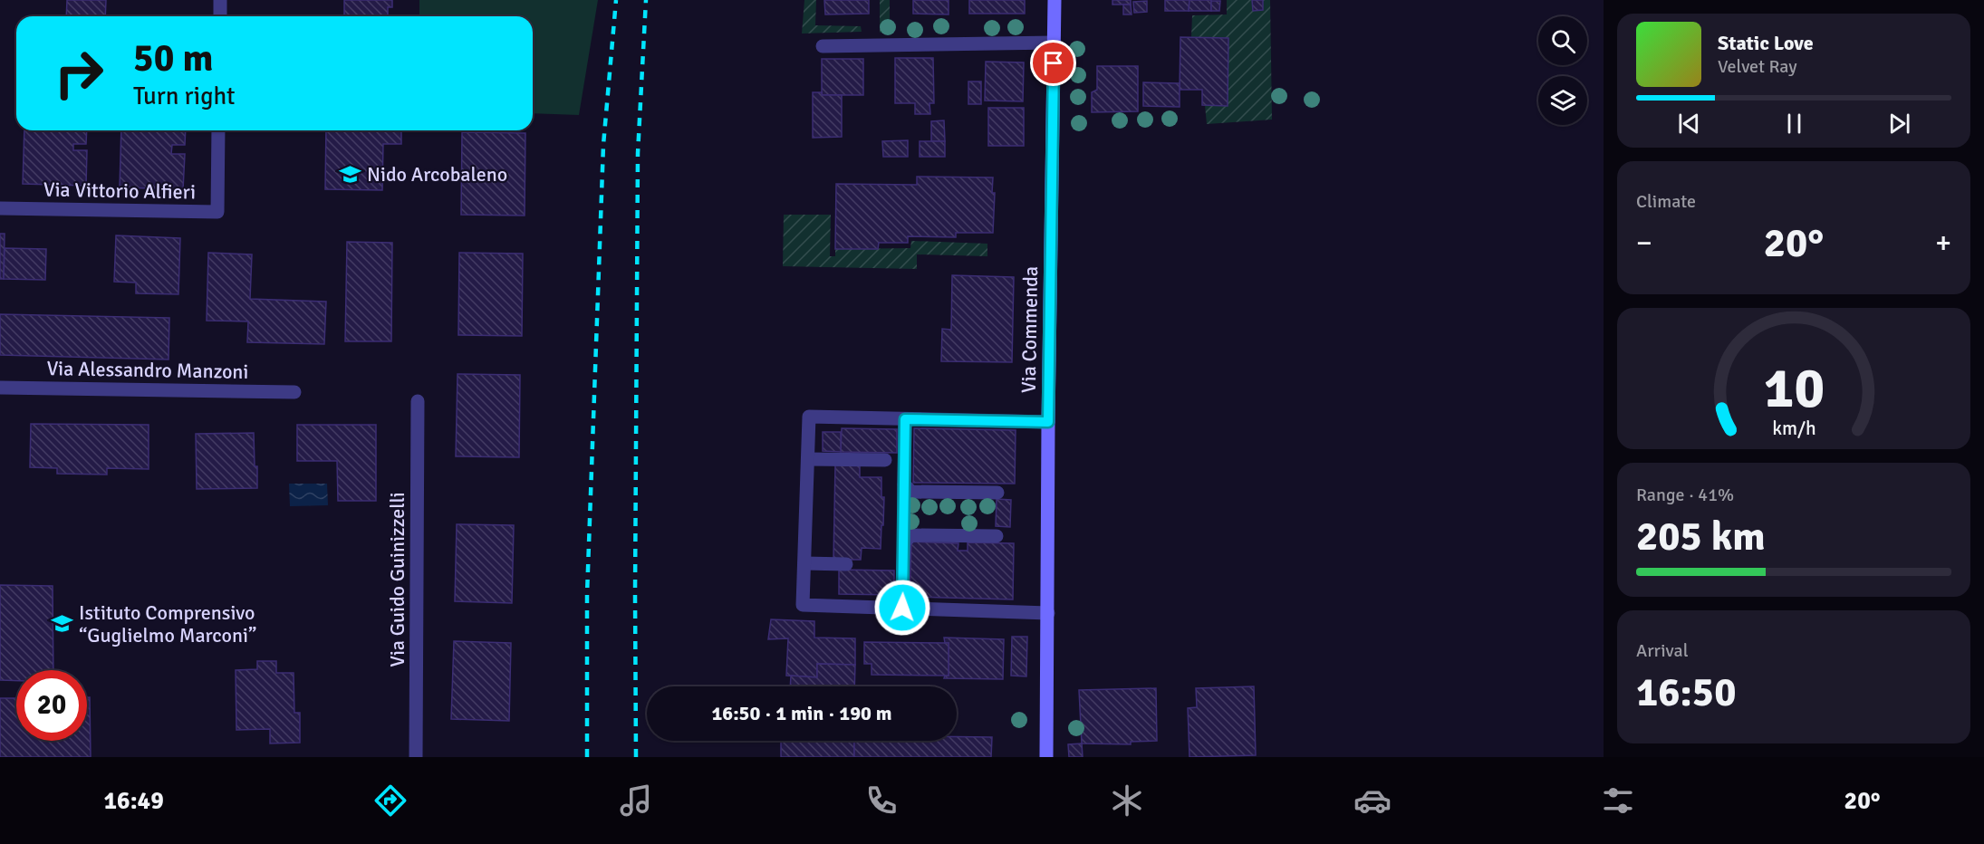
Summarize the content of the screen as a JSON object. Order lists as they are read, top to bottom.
{
  "streets": {
    "street": [
      "Via Vittorio Alfieri",
      "Via Commenda",
      "Via Alessandro Manzoni",
      "Via Guido Guinizzelli"
    ]
  },
  "places": {
    "school or university": ["Nido Arcobaleno", "Istituto Comprensivo “Guglielmo Marconi”"]
  },
  "page": {
    "turn": ["50 m", "Turn right"],
    "song": ["Static Love", "Velvet Ray"],
    "tile": [
      "Climate",
      ["Range · 41%", "205 km"],
      ["Arrival", "16:50"]
    ],
    "heat": ["−", "20°", "+"],
    "limit": "20",
    "trip": "16:50 · 1 min · 190 m",
    "tabs": ["16:49", "20°"],
    "gauge": ["10", "km/h"]
  }
}
